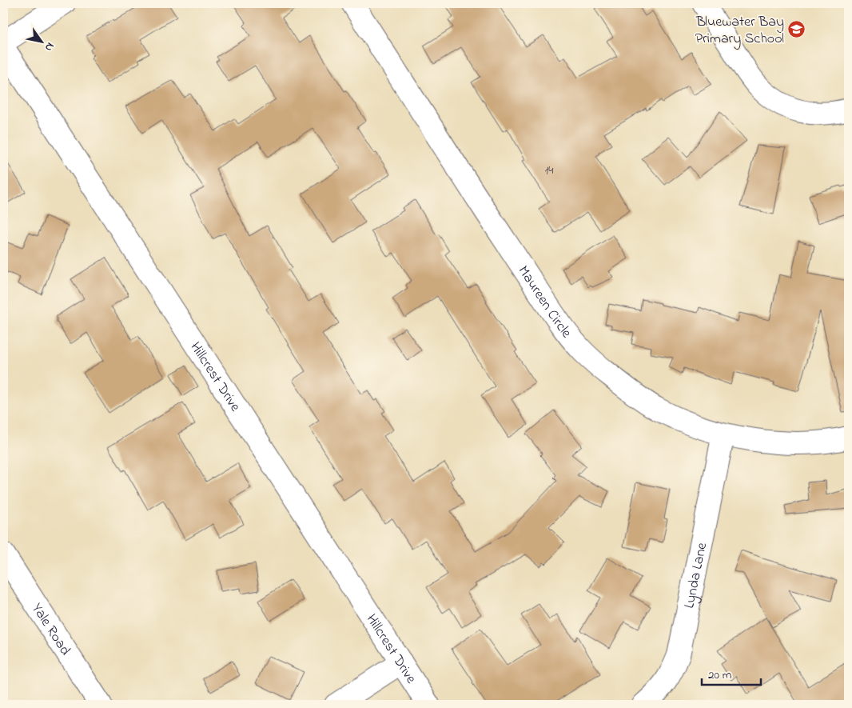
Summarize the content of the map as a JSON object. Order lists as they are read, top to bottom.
{
  "streets": {
    "street": [
      "Maureen Circle",
      "Hillcrest Drive",
      "Lynda Lane",
      "Yale Road"
    ]
  },
  "crossings": [
    ["Maureen Circle", "Lynda Lane"]
  ],
  "places": {
    "school or university": ["Bluewater Bay Primary School"]
  },
  "house_numbers": ["14"],
  "scale_bar": "20 m",
  "north": "bottom right"
}
